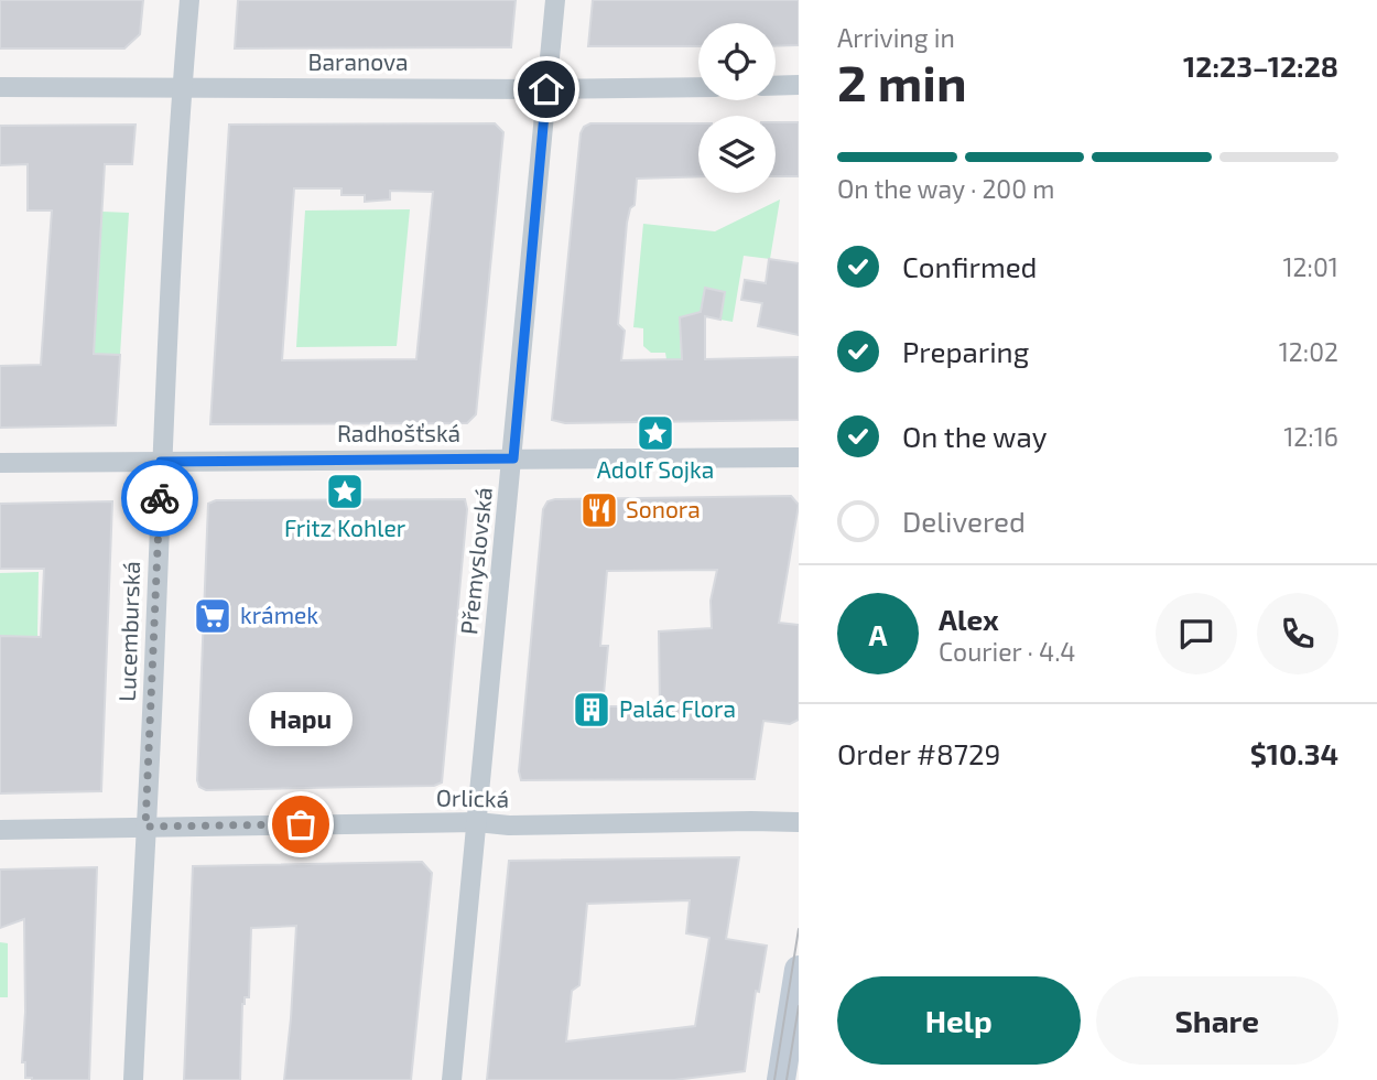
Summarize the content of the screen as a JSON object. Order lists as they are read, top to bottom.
{
  "streets": {
    "street": [
      "Baranova",
      "Radhošťská",
      "Přemyslovská",
      "Lucemburská",
      "Orlická"
    ]
  },
  "crossings": [
    ["Baranova", "Přemyslovská"],
    ["Baranova", "Lucemburská"],
    ["Radhošťská", "Přemyslovská"],
    ["Radhošťská", "Lucemburská"],
    ["Přemyslovská", "Orlická"],
    ["Lucemburská", "Orlická"]
  ],
  "places": {
    "place": ["Adolf Sojka", "Fritz Kohler"],
    "restaurant": ["Sonora"],
    "supermarket": ["krámek"],
    "building": ["Palác Flora"],
    "other": ["Hapu"]
  },
  "page": {
    "heading": ["2 min", "Arriving in", "12:23–12:28"],
    "panel": [
      "Alex",
      "Courier · 4.4",
      "Order #8729",
      "$10.34"
    ],
    "bar": "On the way · 200 m",
    "list": [
      ["Confirmed", "12:01"],
      ["Preparing", "12:02"],
      ["On the way", "12:16"],
      "Delivered"
    ],
    "round": "A",
    "bubble": "Hapu",
    "buttons": ["Help", "Share"]
  }
}
